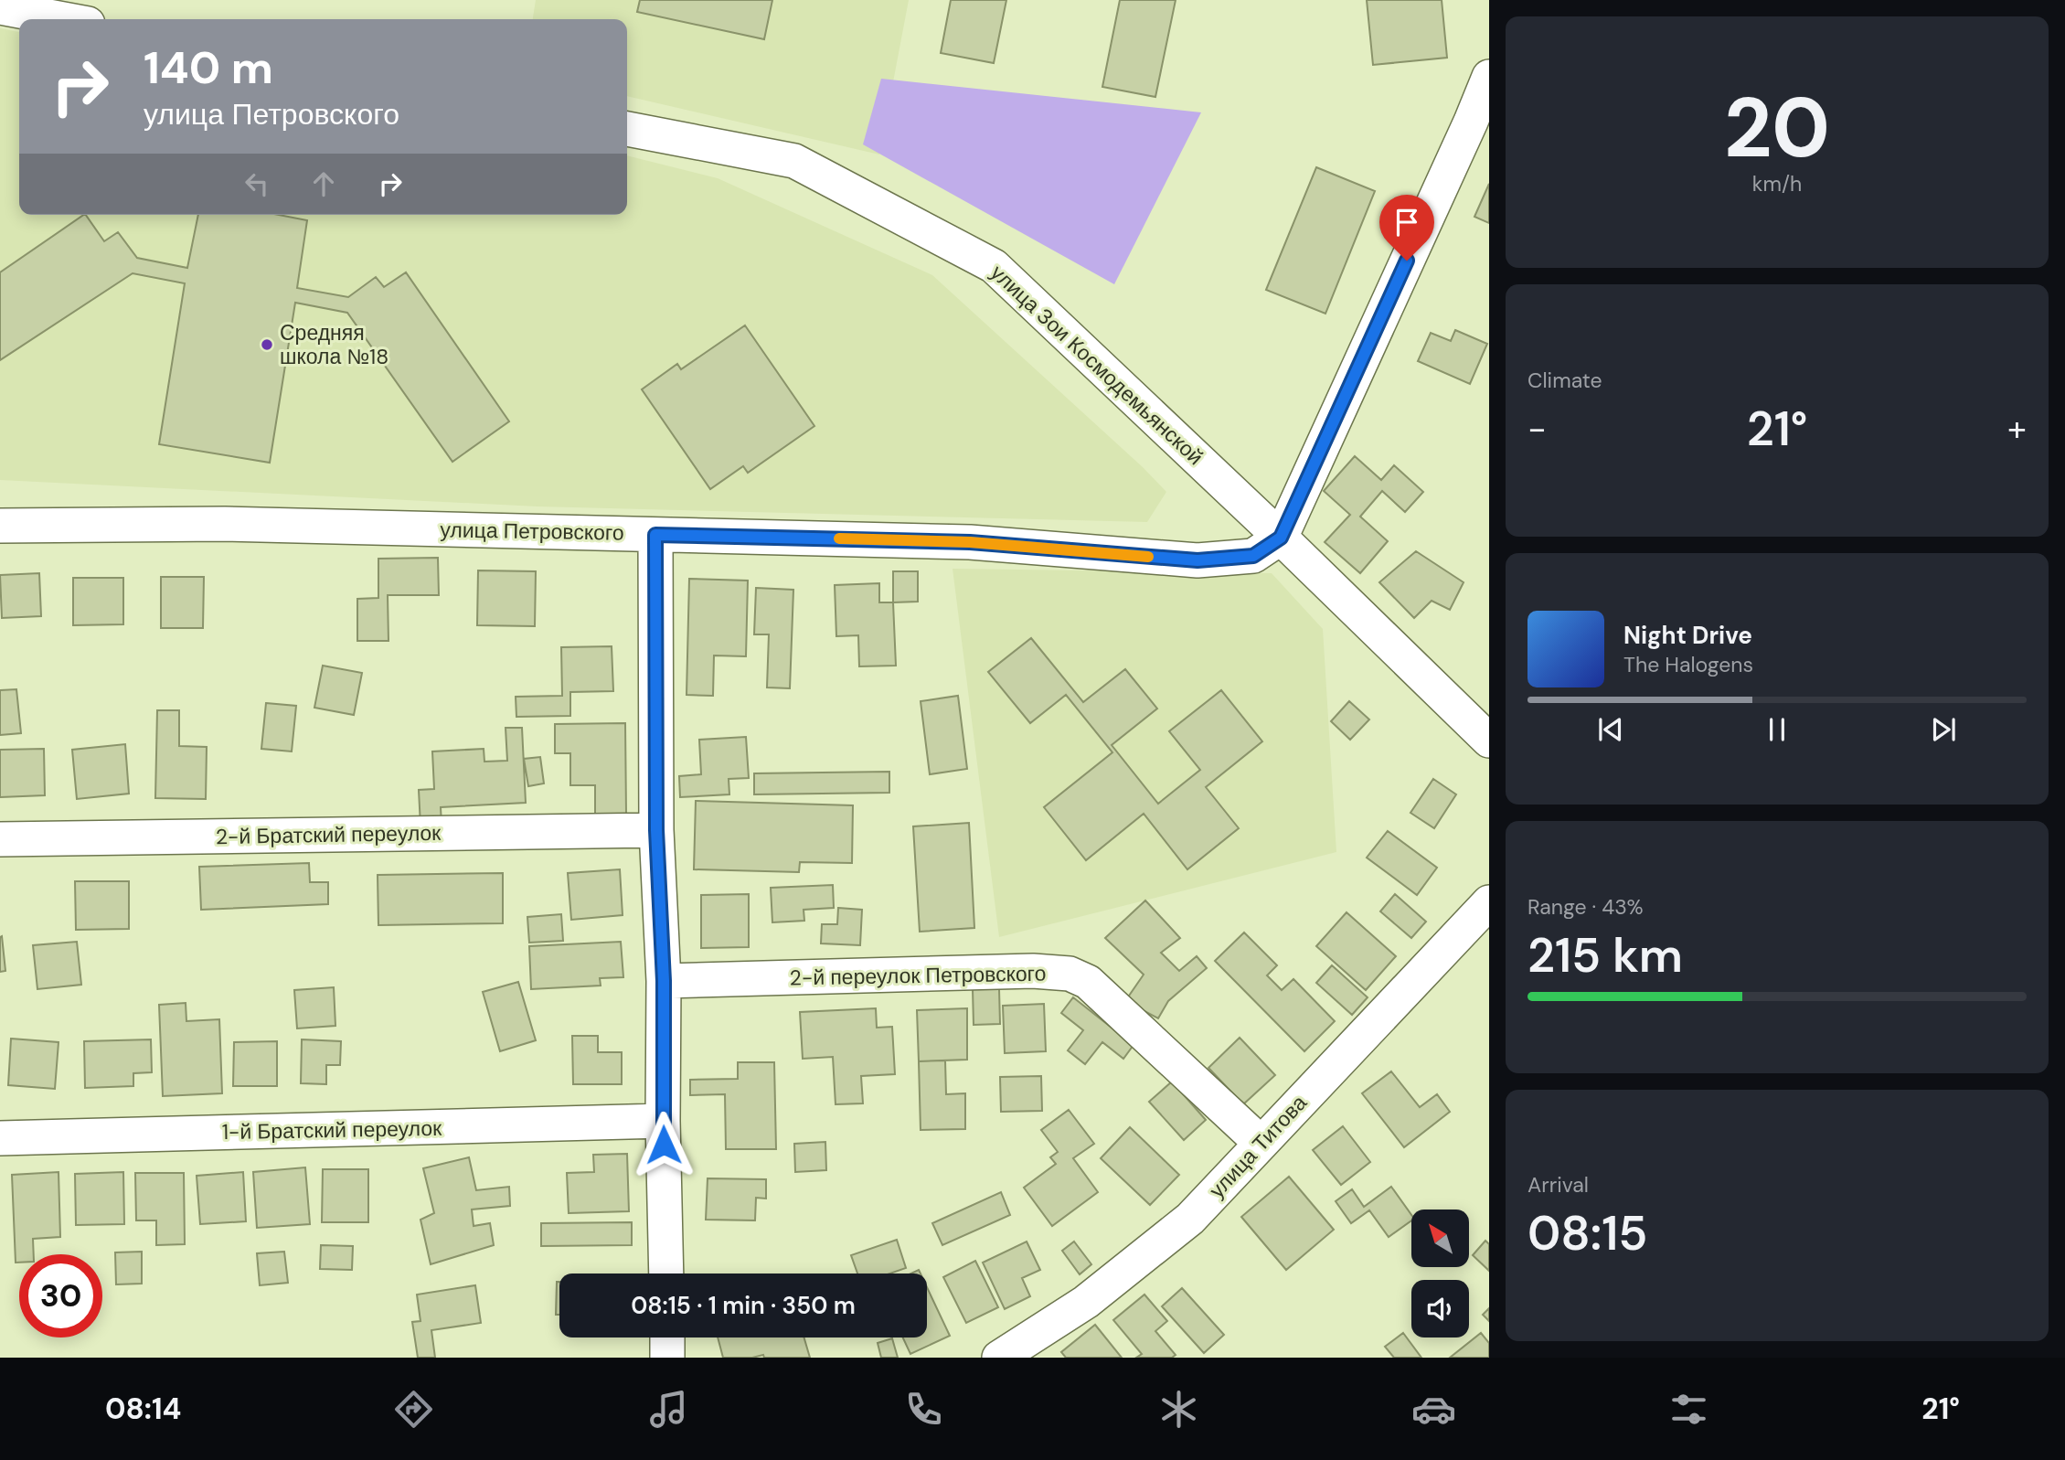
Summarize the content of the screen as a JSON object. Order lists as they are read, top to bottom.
{
  "streets": {
    "street": [
      "улица Зои Космодемьянской",
      "улица Петровского",
      "2-й Братский переулок",
      "2-й переулок Петровского",
      "1-й Братский переулок",
      "улица Титова"
    ]
  },
  "crossings": [
    ["улица Зои Космодемьянской", "улица Петровского"],
    ["2-й переулок Петровского", "улица Титова"]
  ],
  "places": ["Средняя школа №18"],
  "north": "top left",
  "page": {
    "tile": [
      ["20", "km/h"],
      "Climate",
      ["Range · 43%", "215 km"],
      ["Arrival", "08:15"]
    ],
    "turn": ["140 m", "улица Петровского"],
    "heat": ["−", "21°", "+"],
    "song": ["Night Drive", "The Halogens"],
    "limit": "30",
    "trip": "08:15 · 1 min · 350 m",
    "tabs": ["08:14", "21°"]
  }
}
